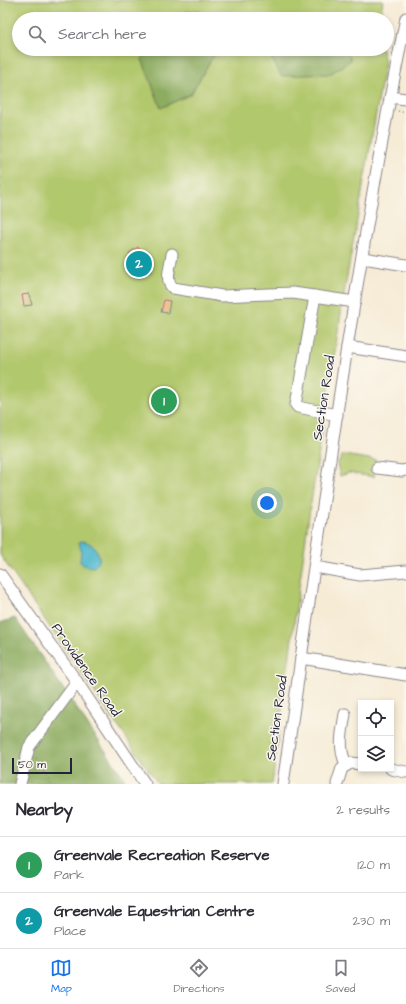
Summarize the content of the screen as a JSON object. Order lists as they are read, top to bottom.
{
  "streets": {
    "street": ["Section Road", "Providence Road"]
  },
  "scale_bar": "50 m",
  "page": {
    "search": "Search here",
    "pins": ["2", "1"],
    "scale": "50 m",
    "heading": ["Nearby", "2 results"],
    "list": [
      {
        "mark": "1",
        "name": "Greenvale Recreation Reserve",
        "note": "Park",
        "value": "120 m"
      },
      {
        "mark": "2",
        "name": "Greenvale Equestrian Centre",
        "note": "Place",
        "value": "230 m"
      }
    ],
    "nav": ["Map", "Directions", "Saved"]
  }
}
